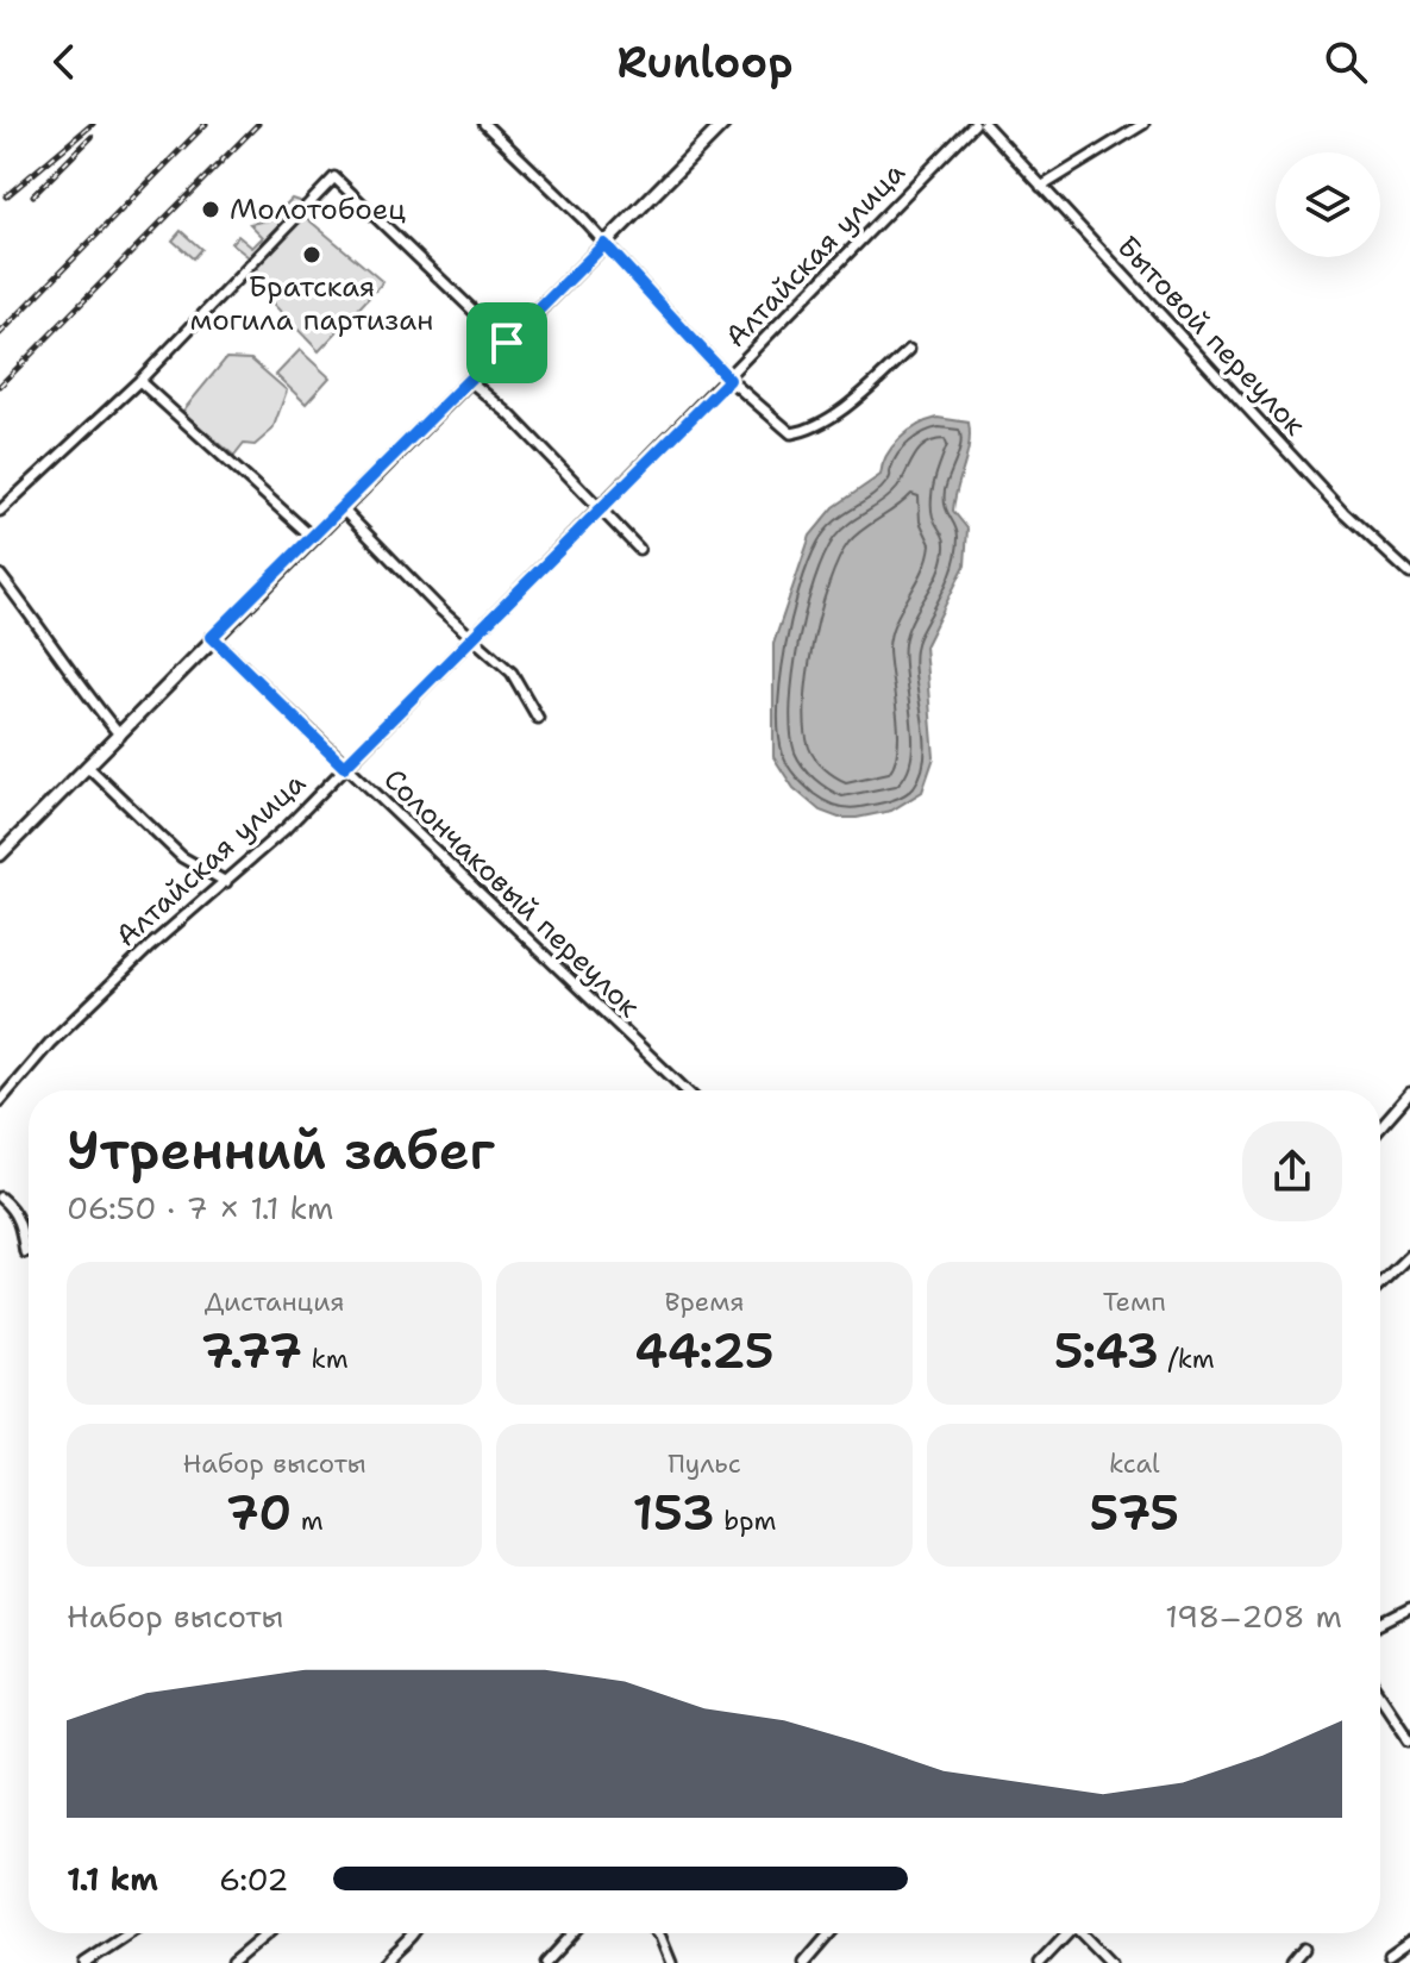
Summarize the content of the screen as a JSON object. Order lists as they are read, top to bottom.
{
  "streets": {
    "street": ["Алтайская улица", "Бытовой переулок", "Солончаковый переулок"]
  },
  "crossings": [
    ["Алтайская улица", "Солончаковый переулок"]
  ],
  "places": ["Молотобоец", "Братская могила партизан"],
  "page": {
    "header": "Runloop",
    "heading": ["Утренний забег", "06:50 · 7 × 1.1 km"],
    "stats": [
      ["Дистанция", "7.77 km"],
      ["Время", "44:25"],
      ["Темп", "5:43 /km"],
      ["Набор высоты", "70 m"],
      ["Пульс", "153 bpm"],
      ["kcal", "575"]
    ],
    "chart": ["Набор высоты", "198–208 m"],
    "list": [
      {
        "name": "1.1 km",
        "note": "6:02"
      }
    ]
  }
}
